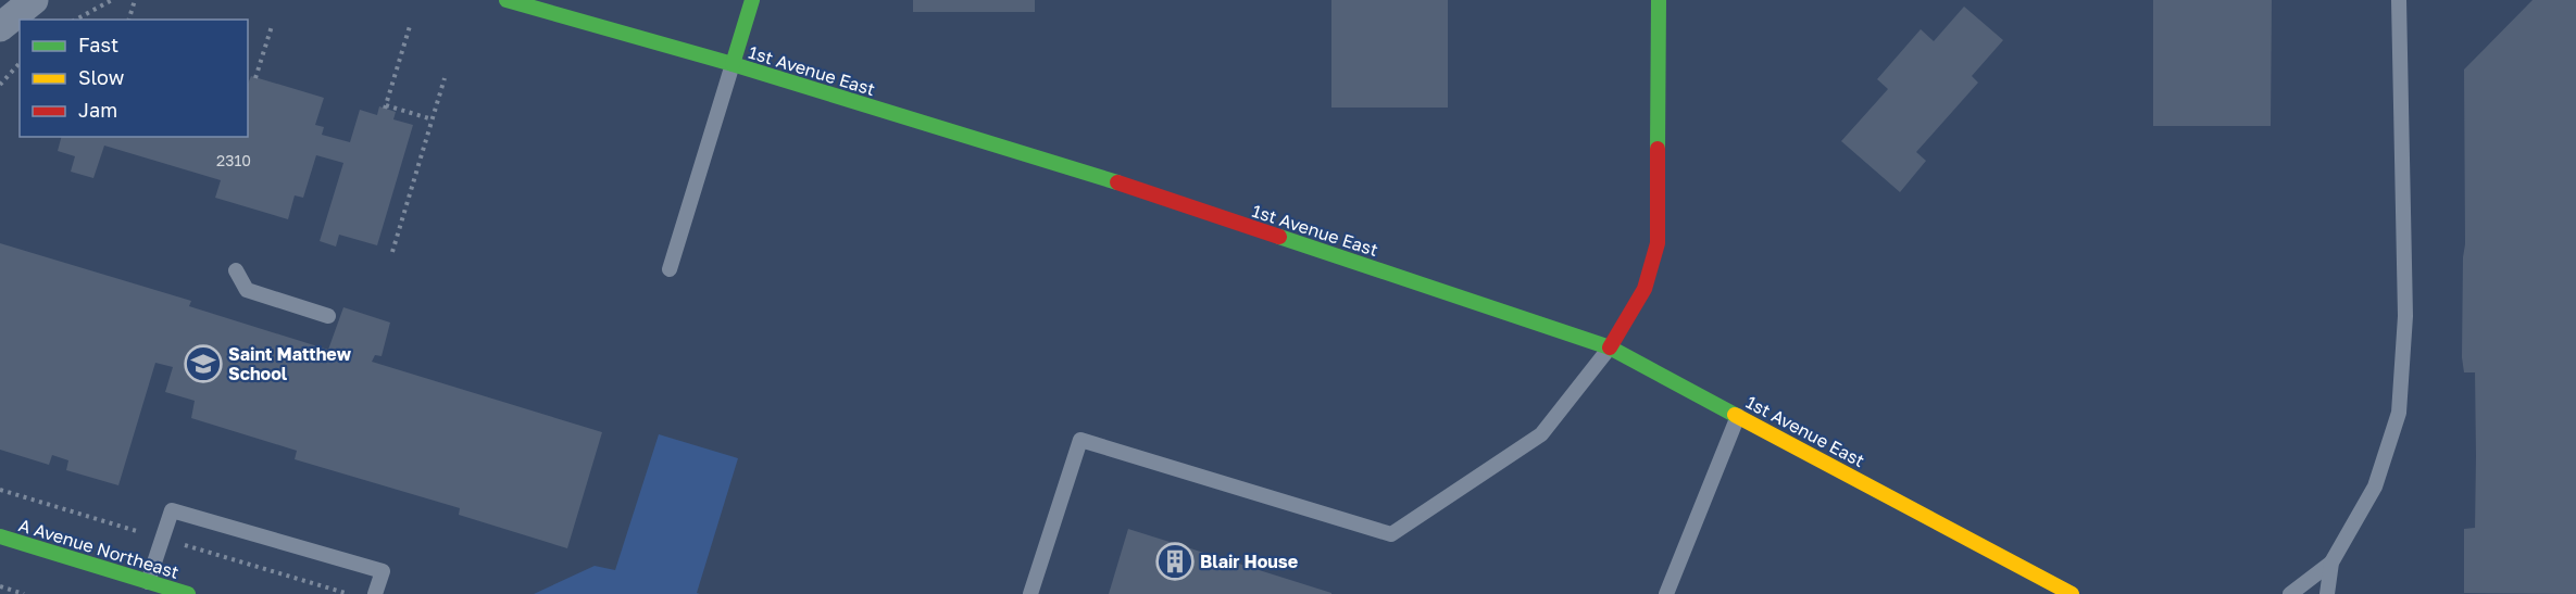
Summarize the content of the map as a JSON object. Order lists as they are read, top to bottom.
{
  "streets": {
    "main road": ["1st Avenue East", "A Avenue Northeast"]
  },
  "places": {
    "school or university": ["Saint Matthew School"],
    "building": ["Blair House"]
  },
  "house_numbers": ["2310"],
  "legend": ["Fast", "Slow", "Jam"]
}
